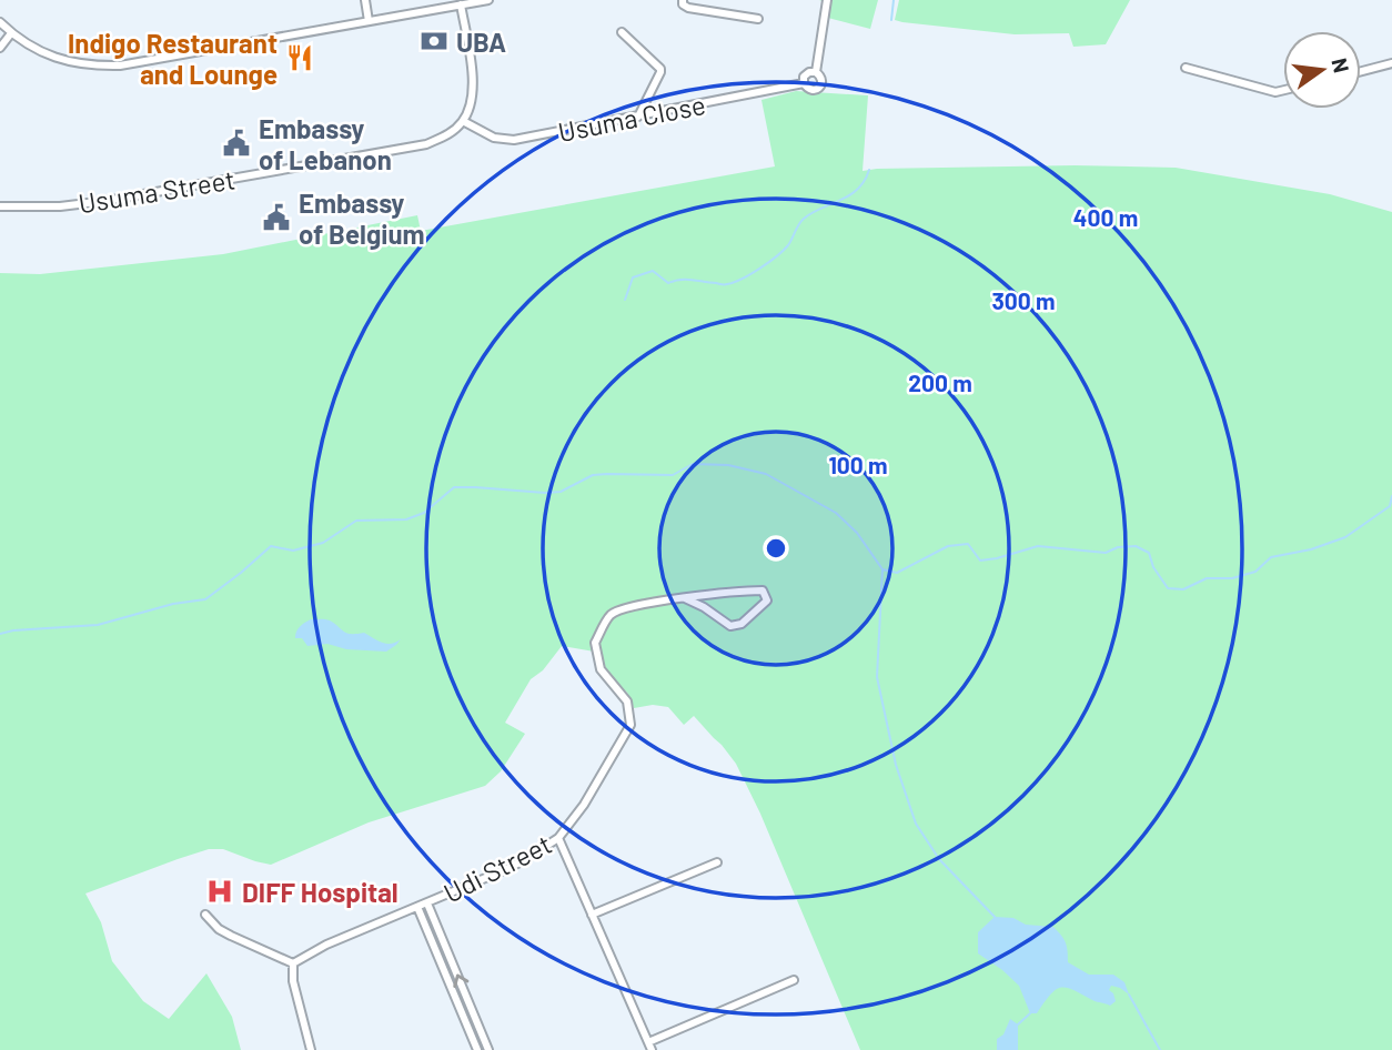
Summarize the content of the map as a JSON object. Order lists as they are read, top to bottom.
{
  "streets": {
    "street": ["Usuma Close", "Usuma Street", "Udi Street"]
  },
  "crossings": [
    ["Usuma Close", "Usuma Street"]
  ],
  "places": {
    "bank": ["UBA"],
    "restaurant": ["Indigo Restaurant and Lounge"],
    "public building": ["Embassy of Lebanon", "Embassy of Belgium"],
    "hospital": ["DIFF Hospital"]
  },
  "north": "right",
  "rings": [
    "400 m",
    "300 m",
    "200 m",
    "100 m"
  ]
}
